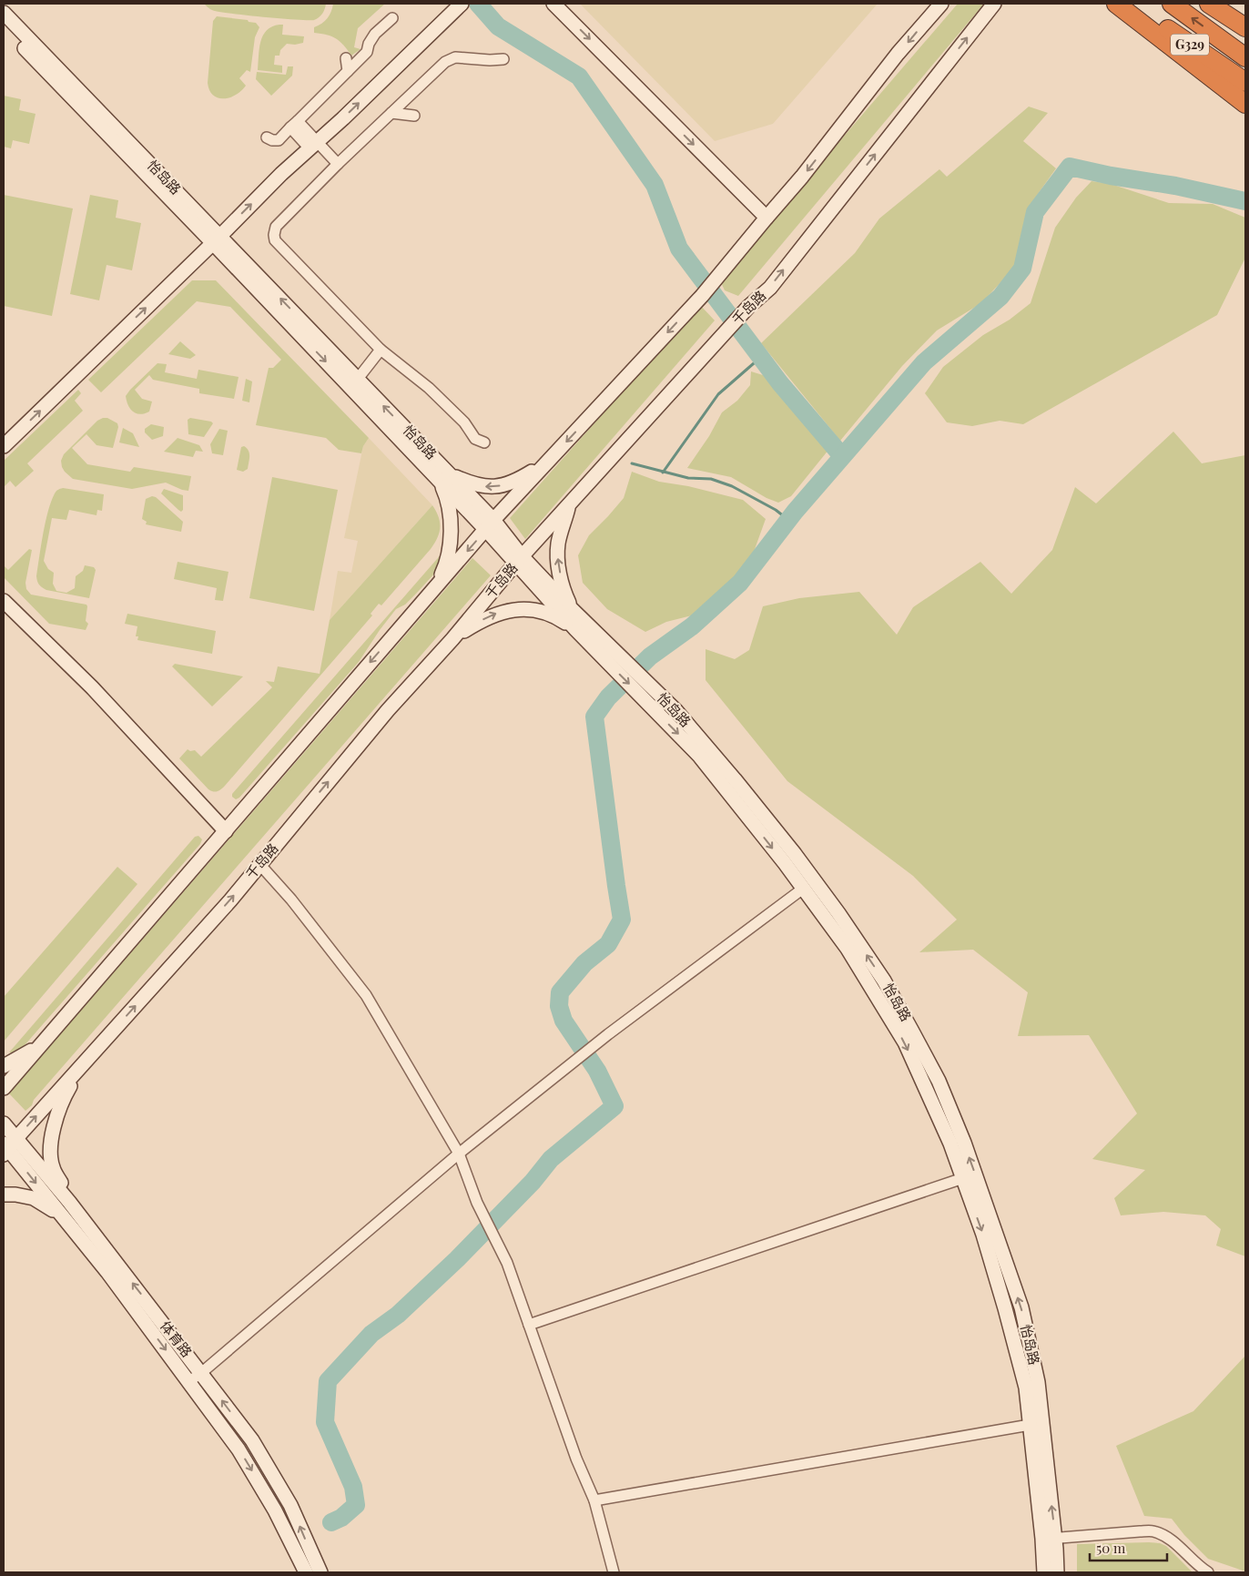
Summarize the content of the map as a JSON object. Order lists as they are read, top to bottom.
{
  "streets": {
    "highway": ["G329"],
    "street": ["怡岛路", "千岛路", "体育路"]
  },
  "crossings": [
    ["怡岛路", "千岛路"],
    ["千岛路", "体育路"]
  ],
  "scale_bar": "50 m"
}
